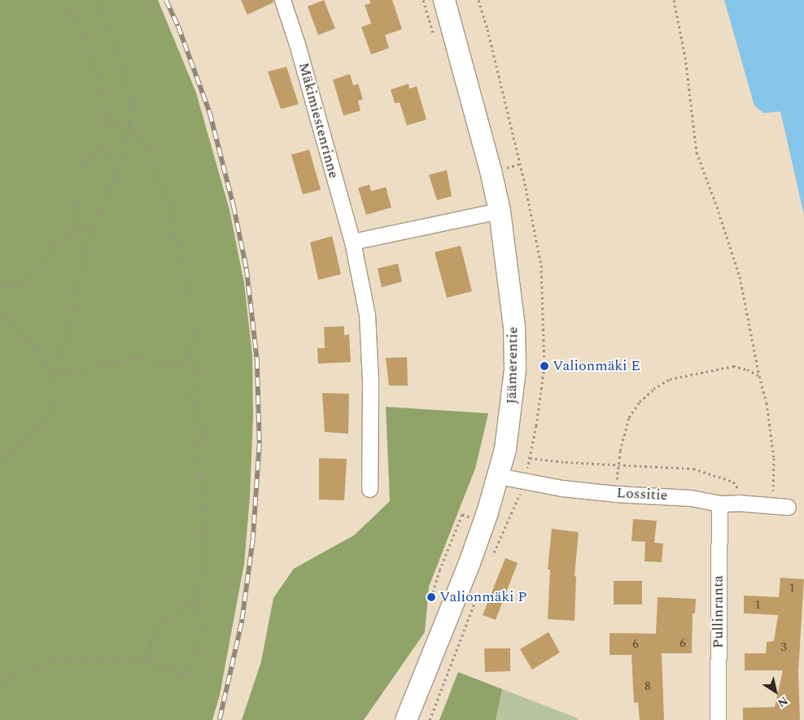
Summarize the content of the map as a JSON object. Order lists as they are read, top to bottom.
{
  "streets": {
    "main road": ["Jäämerentie"],
    "street": ["Mäkimiestenrinne", "Lossitie", "Pullinranta"]
  },
  "crossings": [
    ["Jäämerentie", "Lossitie"],
    ["Lossitie", "Pullinranta"]
  ],
  "places": ["Valionmäki E", "Valionmäki P"],
  "house_numbers": [
    "1",
    "1",
    "6",
    "6",
    "3",
    "8"
  ],
  "north": "bottom right"
}
